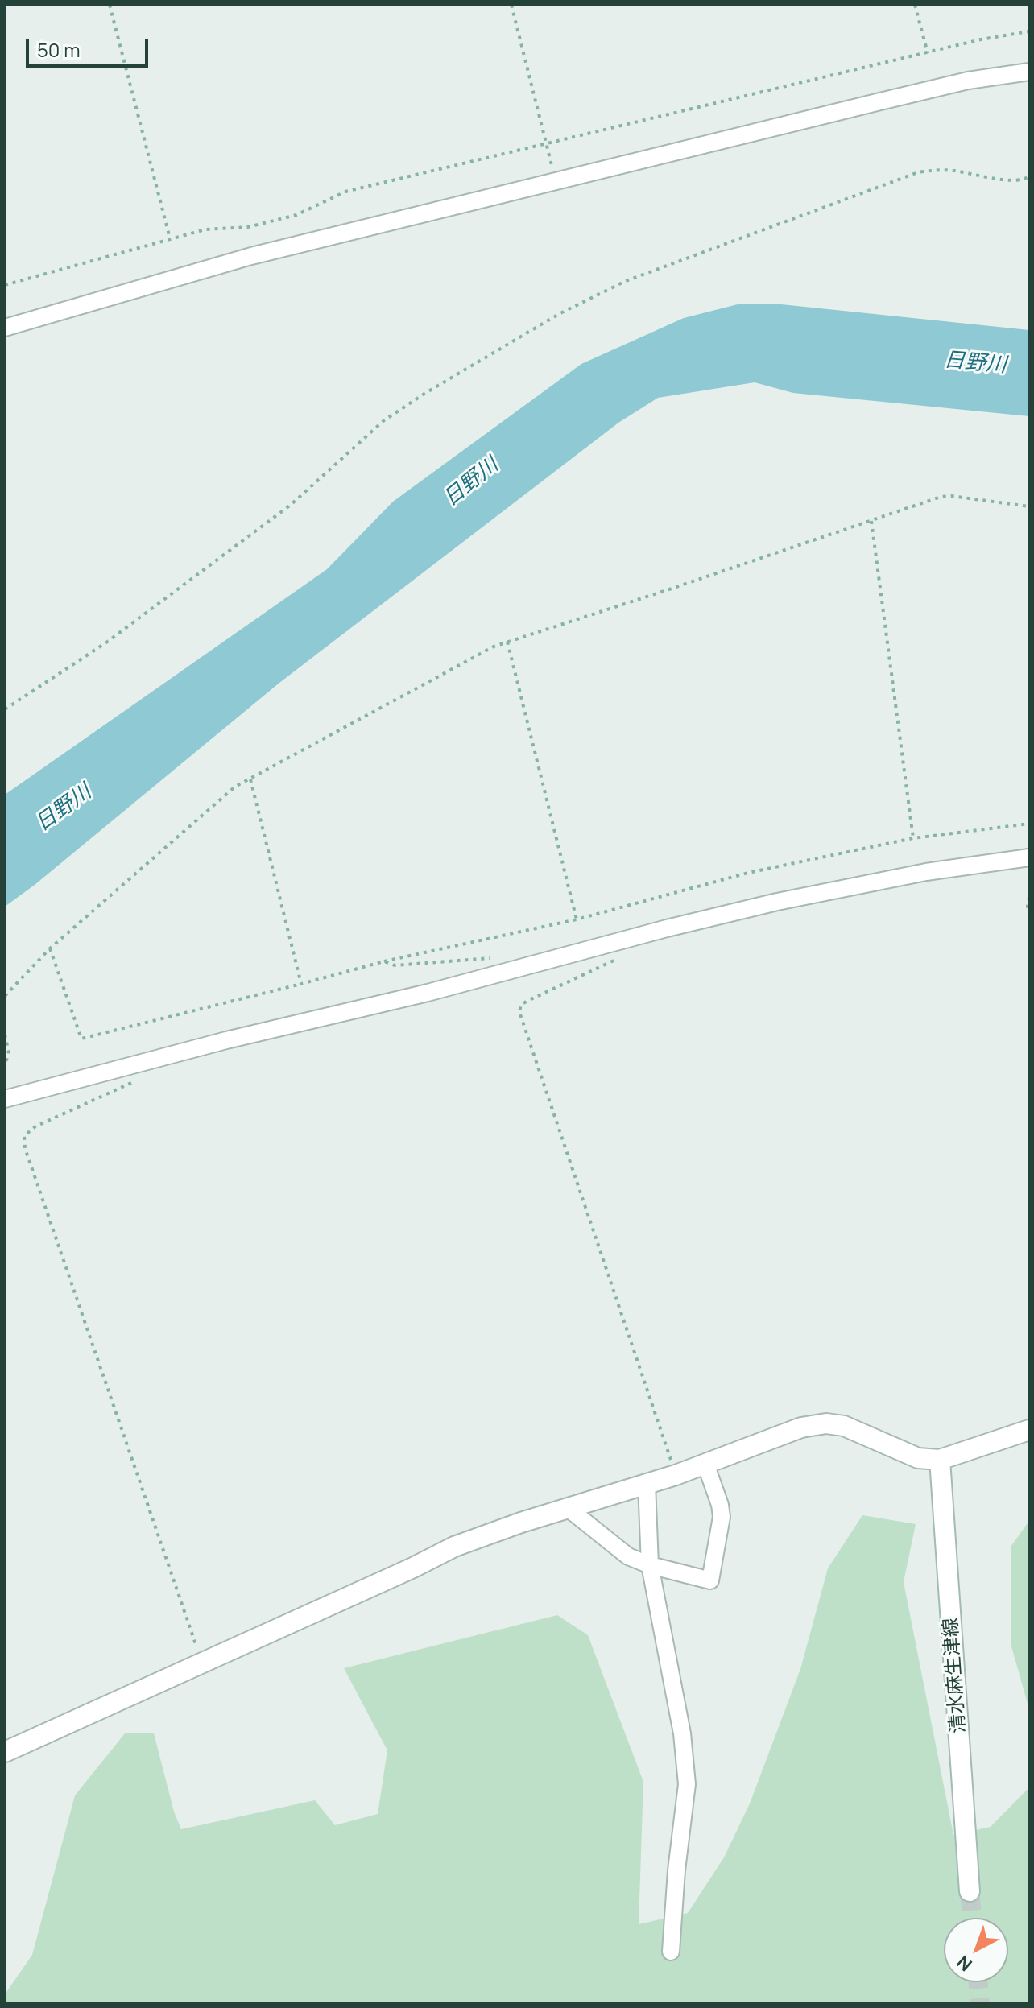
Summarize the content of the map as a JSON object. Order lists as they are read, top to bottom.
{
  "streets": {
    "street": ["清水麻生津線"]
  },
  "water": ["日野川"],
  "scale_bar": "50 m",
  "north": "bottom left"
}
